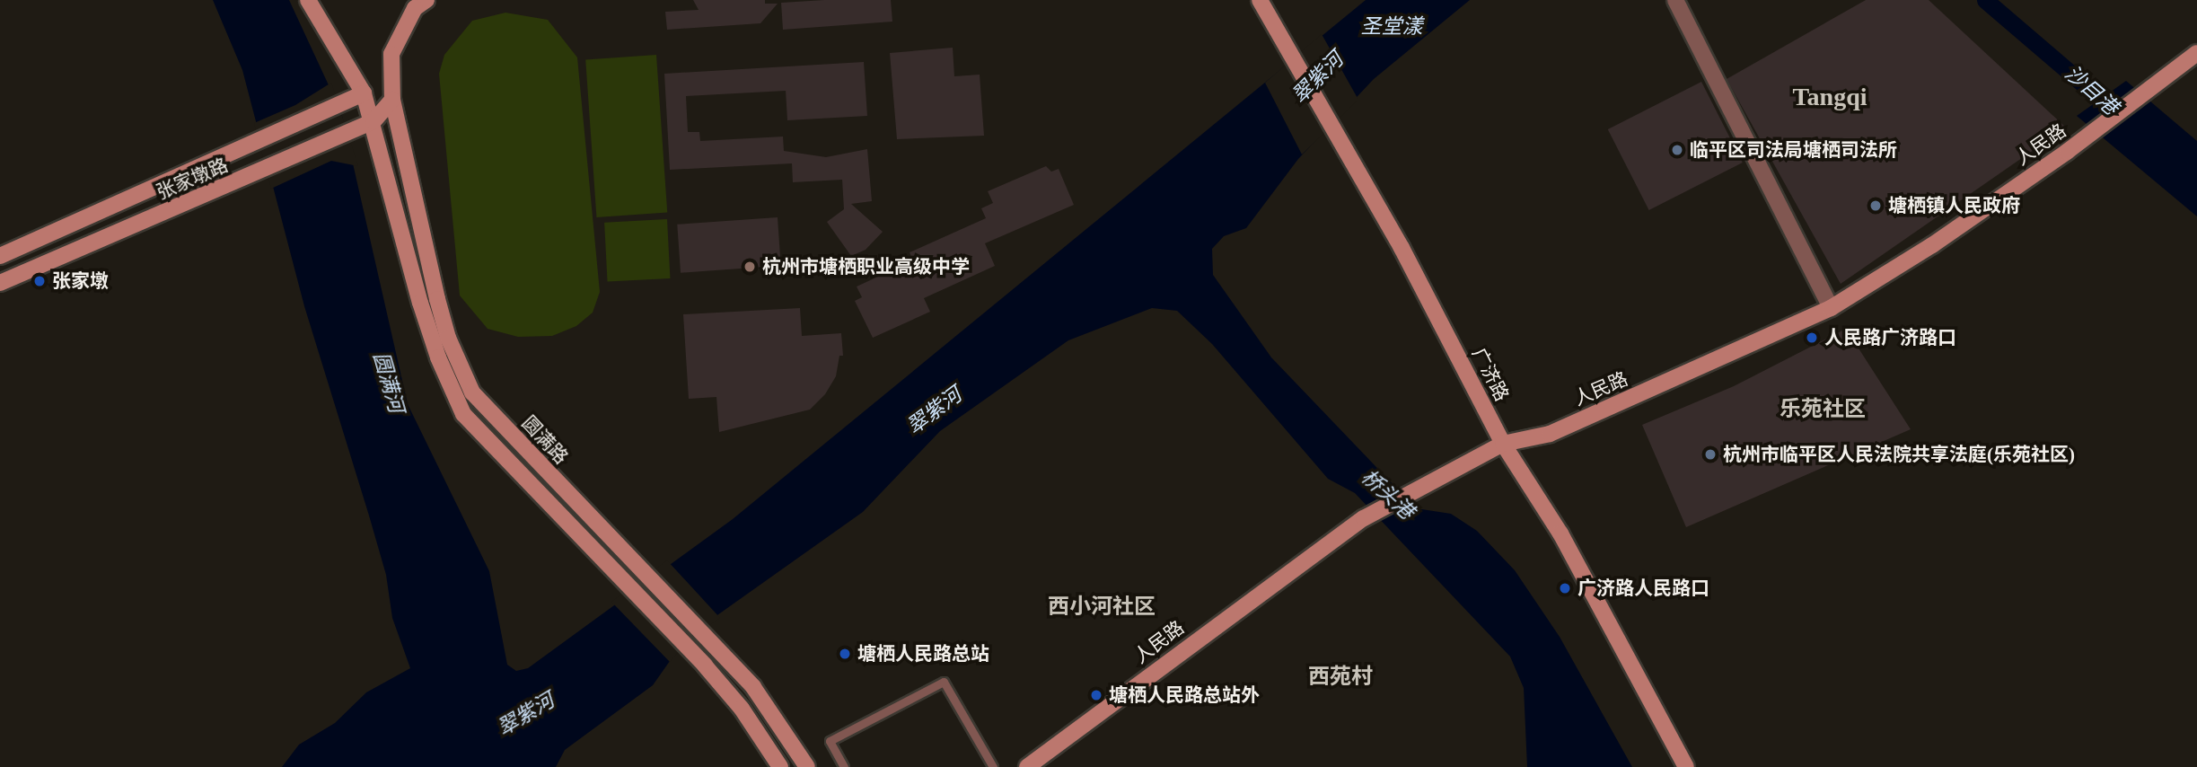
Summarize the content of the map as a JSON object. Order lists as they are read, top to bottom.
{
  "streets": {
    "street": [
      "人民路",
      "张家墩路",
      "广济路",
      "圆满路"
    ]
  },
  "crossings": [
    ["人民路", "广济路"],
    ["张家墩路", "圆满路"]
  ],
  "districts": [
    "Tangqi",
    "乐苑社区",
    "西小河社区",
    "西苑村"
  ],
  "water": [
    "圣堂漾",
    "翠紫河",
    "沙目港",
    "圆满河",
    "桥头港"
  ],
  "places": [
    "临平区司法局塘栖司法所",
    "塘栖镇人民政府",
    "杭州市塘栖职业高级中学",
    "张家墩",
    "人民路广济路口",
    "杭州市临平区人民法院共享法庭(乐苑社区)",
    "广济路人民路口",
    "塘栖人民路总站",
    "塘栖人民路总站外"
  ]
}
